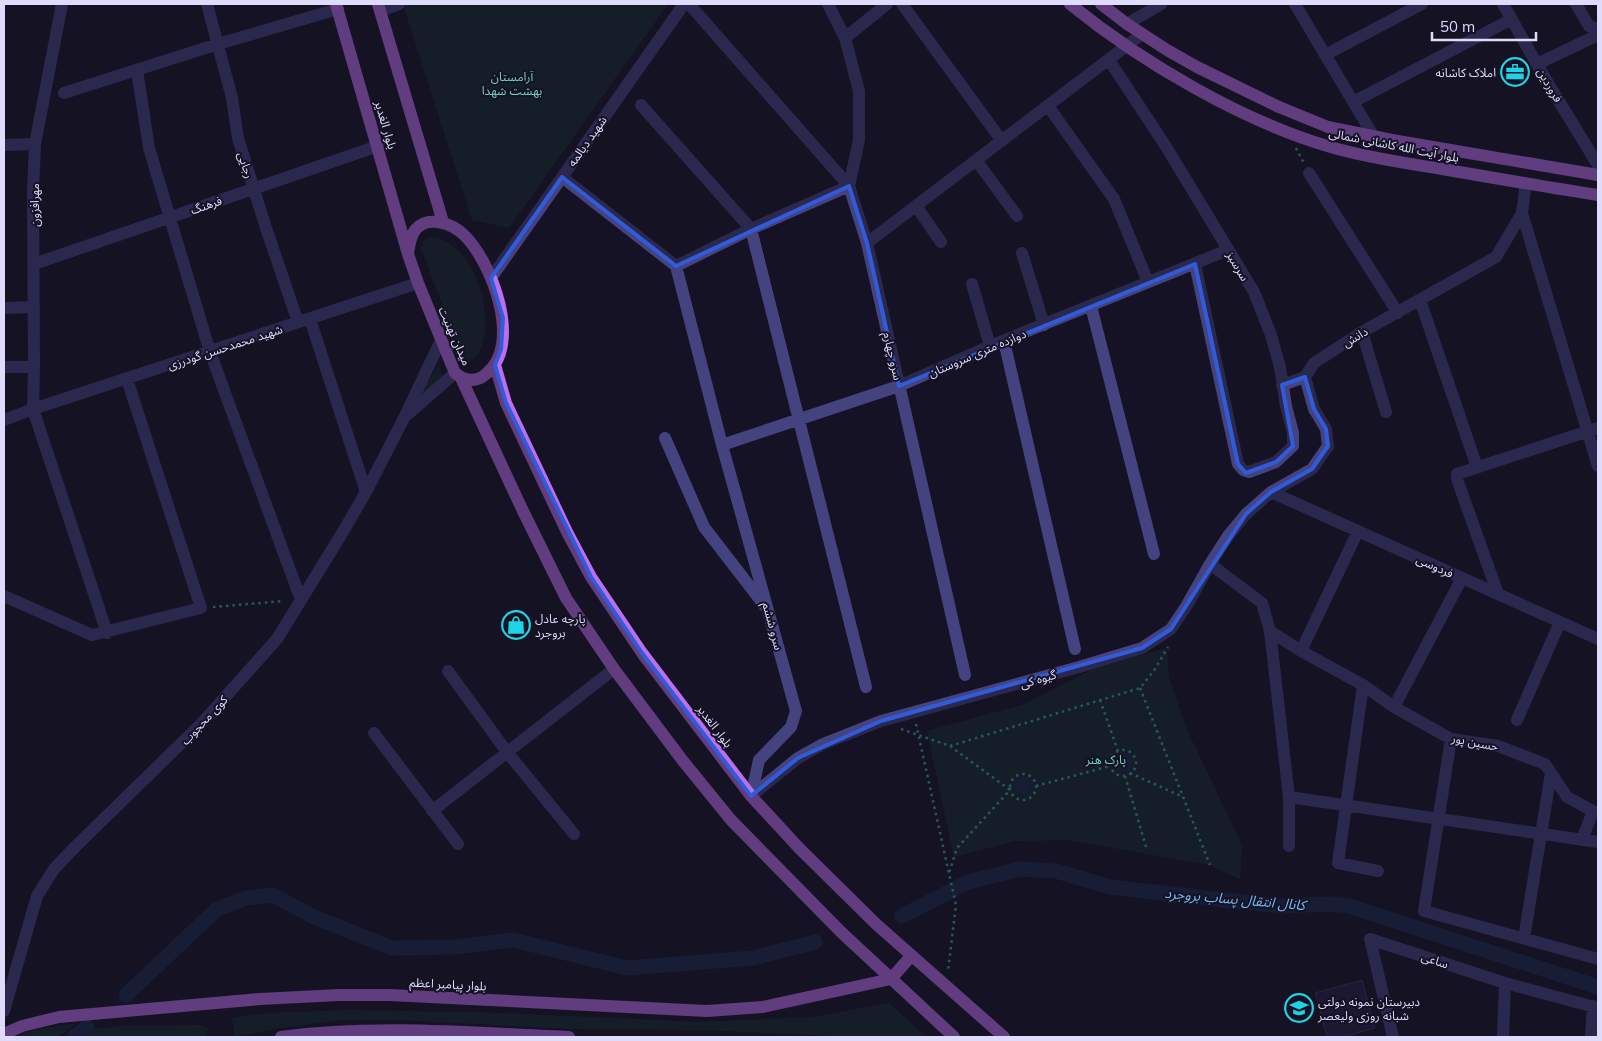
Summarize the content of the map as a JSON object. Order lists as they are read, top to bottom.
{
  "streets": {
    "main road": [
      "بلوار الغدیر",
      "بلوار آیت الله کاشانی شمالی",
      "میدان تهنیت",
      "بلوار پیامبر اعظم"
    ],
    "street": [
      "فروردین",
      "شهید دیالمه",
      "رجایی",
      "مهرافزون",
      "فرهنگ",
      "سرسبز",
      "دانش",
      "شهید محمدحسن گودرزی",
      "دوازده متری سروستان",
      "سرو چهارم",
      "فردوسی",
      "سرو ششم",
      "گیوه کی",
      "کوی محجوب",
      "حسین پور",
      "ساعی"
    ]
  },
  "crossings": [
    ["بلوار الغدیر", "فرهنگ"],
    ["بلوار الغدیر", "میدان تهنیت"],
    ["بلوار الغدیر", "سرو ششم"],
    ["بلوار الغدیر", "گیوه کی"],
    ["بلوار آیت الله کاشانی شمالی", "دانش"],
    ["رجایی", "فرهنگ"],
    ["رجایی", "شهید محمدحسن گودرزی"],
    ["رجایی", "کوی محجوب"],
    ["مهرافزون", "فرهنگ"],
    ["مهرافزون", "شهید محمدحسن گودرزی"],
    ["سرسبز", "دوازده متری سروستان"],
    ["میدان تهنیت", "شهید محمدحسن گودرزی"],
    ["میدان تهنیت", "کوی محجوب"],
    ["دوازده متری سروستان", "سرو چهارم"],
    ["دوازده متری سروستان", "سرو ششم"],
    ["فردوسی", "گیوه کی"],
    ["سرو ششم", "گیوه کی"]
  ],
  "water": ["کانال انتقال پساب بروجرد"],
  "parks": ["آرامستان بهشت شهدا", "پارک هنر"],
  "places": {
    "office": ["املاک کاشانه"],
    "shop": ["پارچه عادل بروجرد"],
    "school or university": ["دبیرستان نمونه دولتی شبانه روزی ولیعصر"]
  },
  "scale_bar": "50 m"
}
